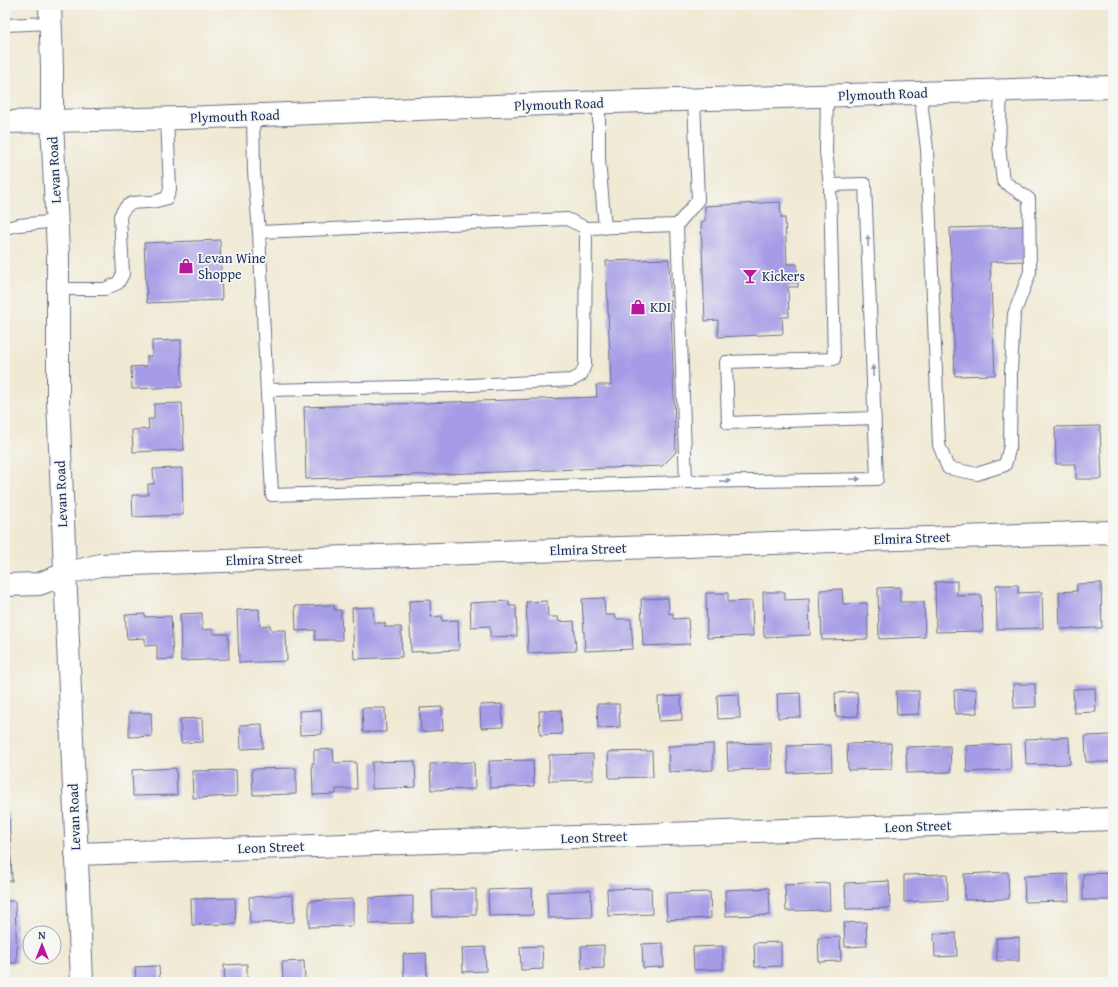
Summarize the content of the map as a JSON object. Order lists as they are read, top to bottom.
{
  "streets": {
    "street": [
      "Plymouth Road",
      "Levan Road",
      "Elmira Street",
      "Leon Street"
    ]
  },
  "crossings": [
    ["Plymouth Road", "Levan Road"],
    ["Levan Road", "Elmira Street"],
    ["Levan Road", "Leon Street"]
  ],
  "places": {
    "shop": ["Levan Wine Shoppe", "KDI"],
    "bar": ["Kickers"]
  },
  "north": "top"
}
